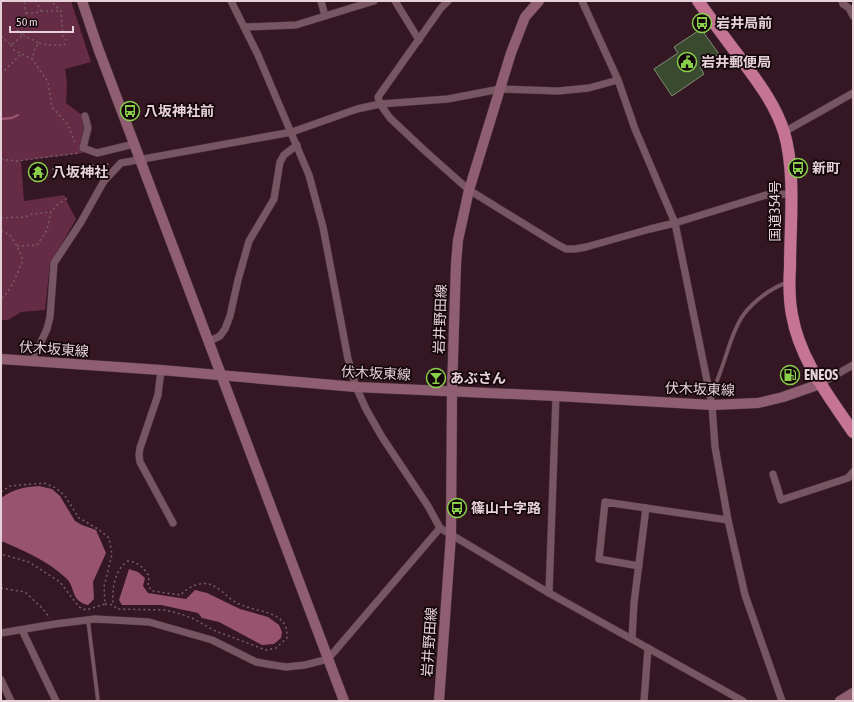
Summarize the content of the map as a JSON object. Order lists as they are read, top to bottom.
{
  "streets": {
    "highway": ["国道354号"],
    "main road": ["岩井野田線", "伏木坂東線"]
  },
  "crossings": [
    ["国道354号", "伏木坂東線"],
    ["岩井野田線", "伏木坂東線"]
  ],
  "places": {
    "bus stop": [
      "岩井局前",
      "八坂神社前",
      "新町",
      "篠山十字路"
    ],
    "public building": ["岩井郵便局"],
    "temple": ["八坂神社"],
    "fuel station": ["ENEOS"],
    "bar": ["あぶさん"]
  },
  "scale_bar": "50 m"
}
